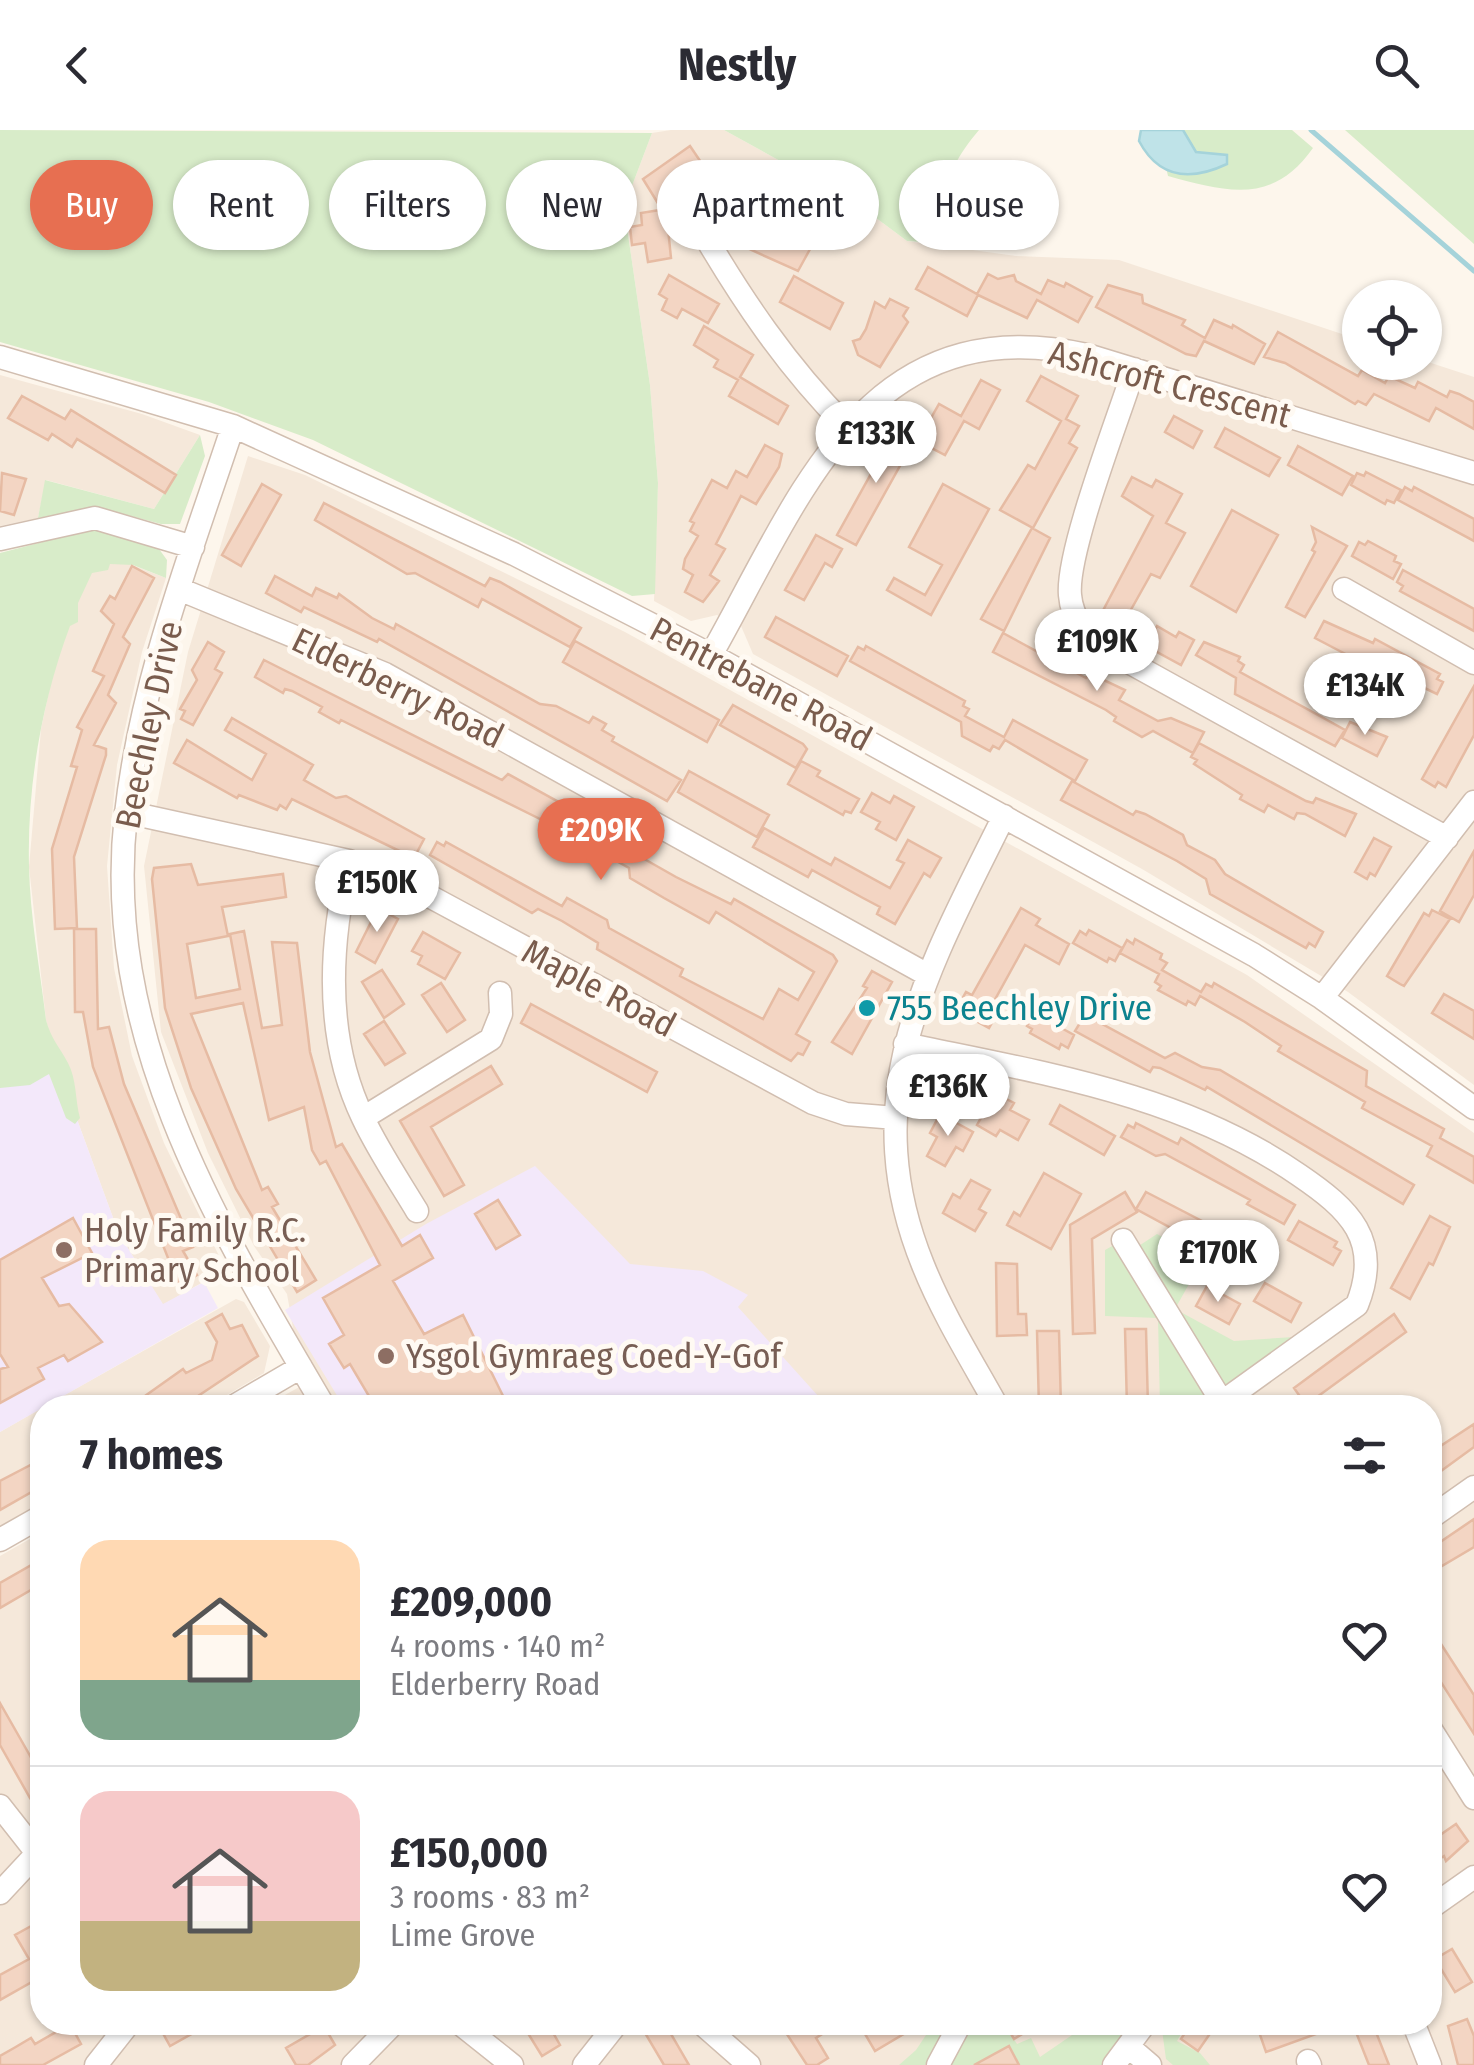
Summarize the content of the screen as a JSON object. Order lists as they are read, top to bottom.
{
  "streets": {
    "street": [
      "Ashcroft Crescent",
      "Pentrebane Road",
      "Elderberry Road",
      "Beechley Drive",
      "Maple Road"
    ]
  },
  "crossings": [
    ["Ashcroft Crescent", "Pentrebane Road"],
    ["Pentrebane Road", "Beechley Drive"],
    ["Elderberry Road", "Beechley Drive"],
    ["Beechley Drive", "Maple Road"]
  ],
  "places": ["755 Beechley Drive", "Holy Family R.C. Primary School", "Ysgol Gymraeg Coed-Y-Gof"],
  "page": {
    "header": "Nestly",
    "chip": [
      "Buy",
      "Rent",
      "Filters",
      "New",
      "Apartment",
      "House"
    ],
    "price": [
      "£133K",
      "£109K",
      "£134K",
      "£209K",
      "£150K",
      "£136K",
      "£170K"
    ],
    "heading": "7 homes",
    "list": [
      {
        "name": "£209,000",
        "note": "4 rooms · 140 m² · Elderberry Road"
      },
      {
        "name": "£150,000",
        "note": "3 rooms · 83 m² · Lime Grove"
      }
    ]
  }
}
